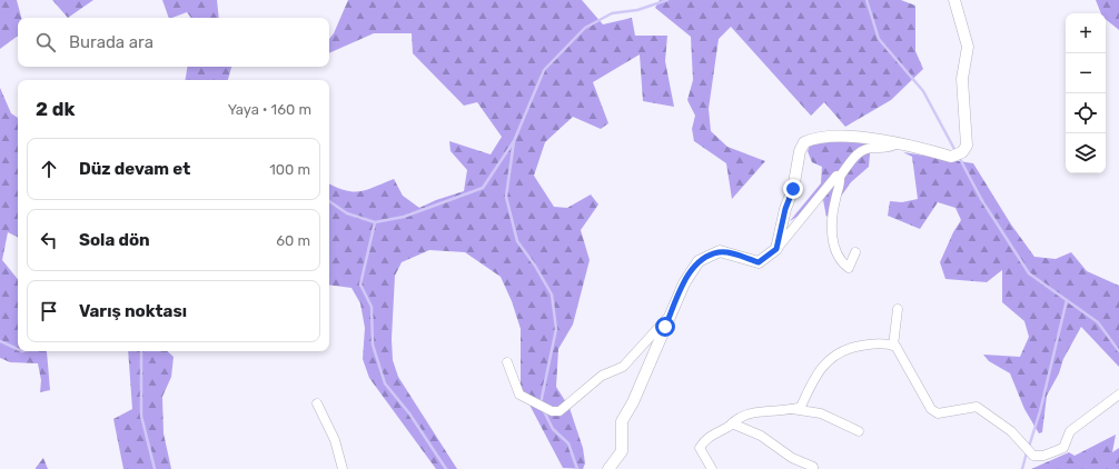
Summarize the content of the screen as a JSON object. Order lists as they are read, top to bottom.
{
  "page": {
    "map_buttons": ["+", "−"],
    "search": "Burada ara",
    "heading": ["2 dk", "Yaya · 160 m"],
    "list": [
      ["Düz devam et", "100 m"],
      ["Sola dön", "60 m"],
      "Varış noktası"
    ]
  }
}
